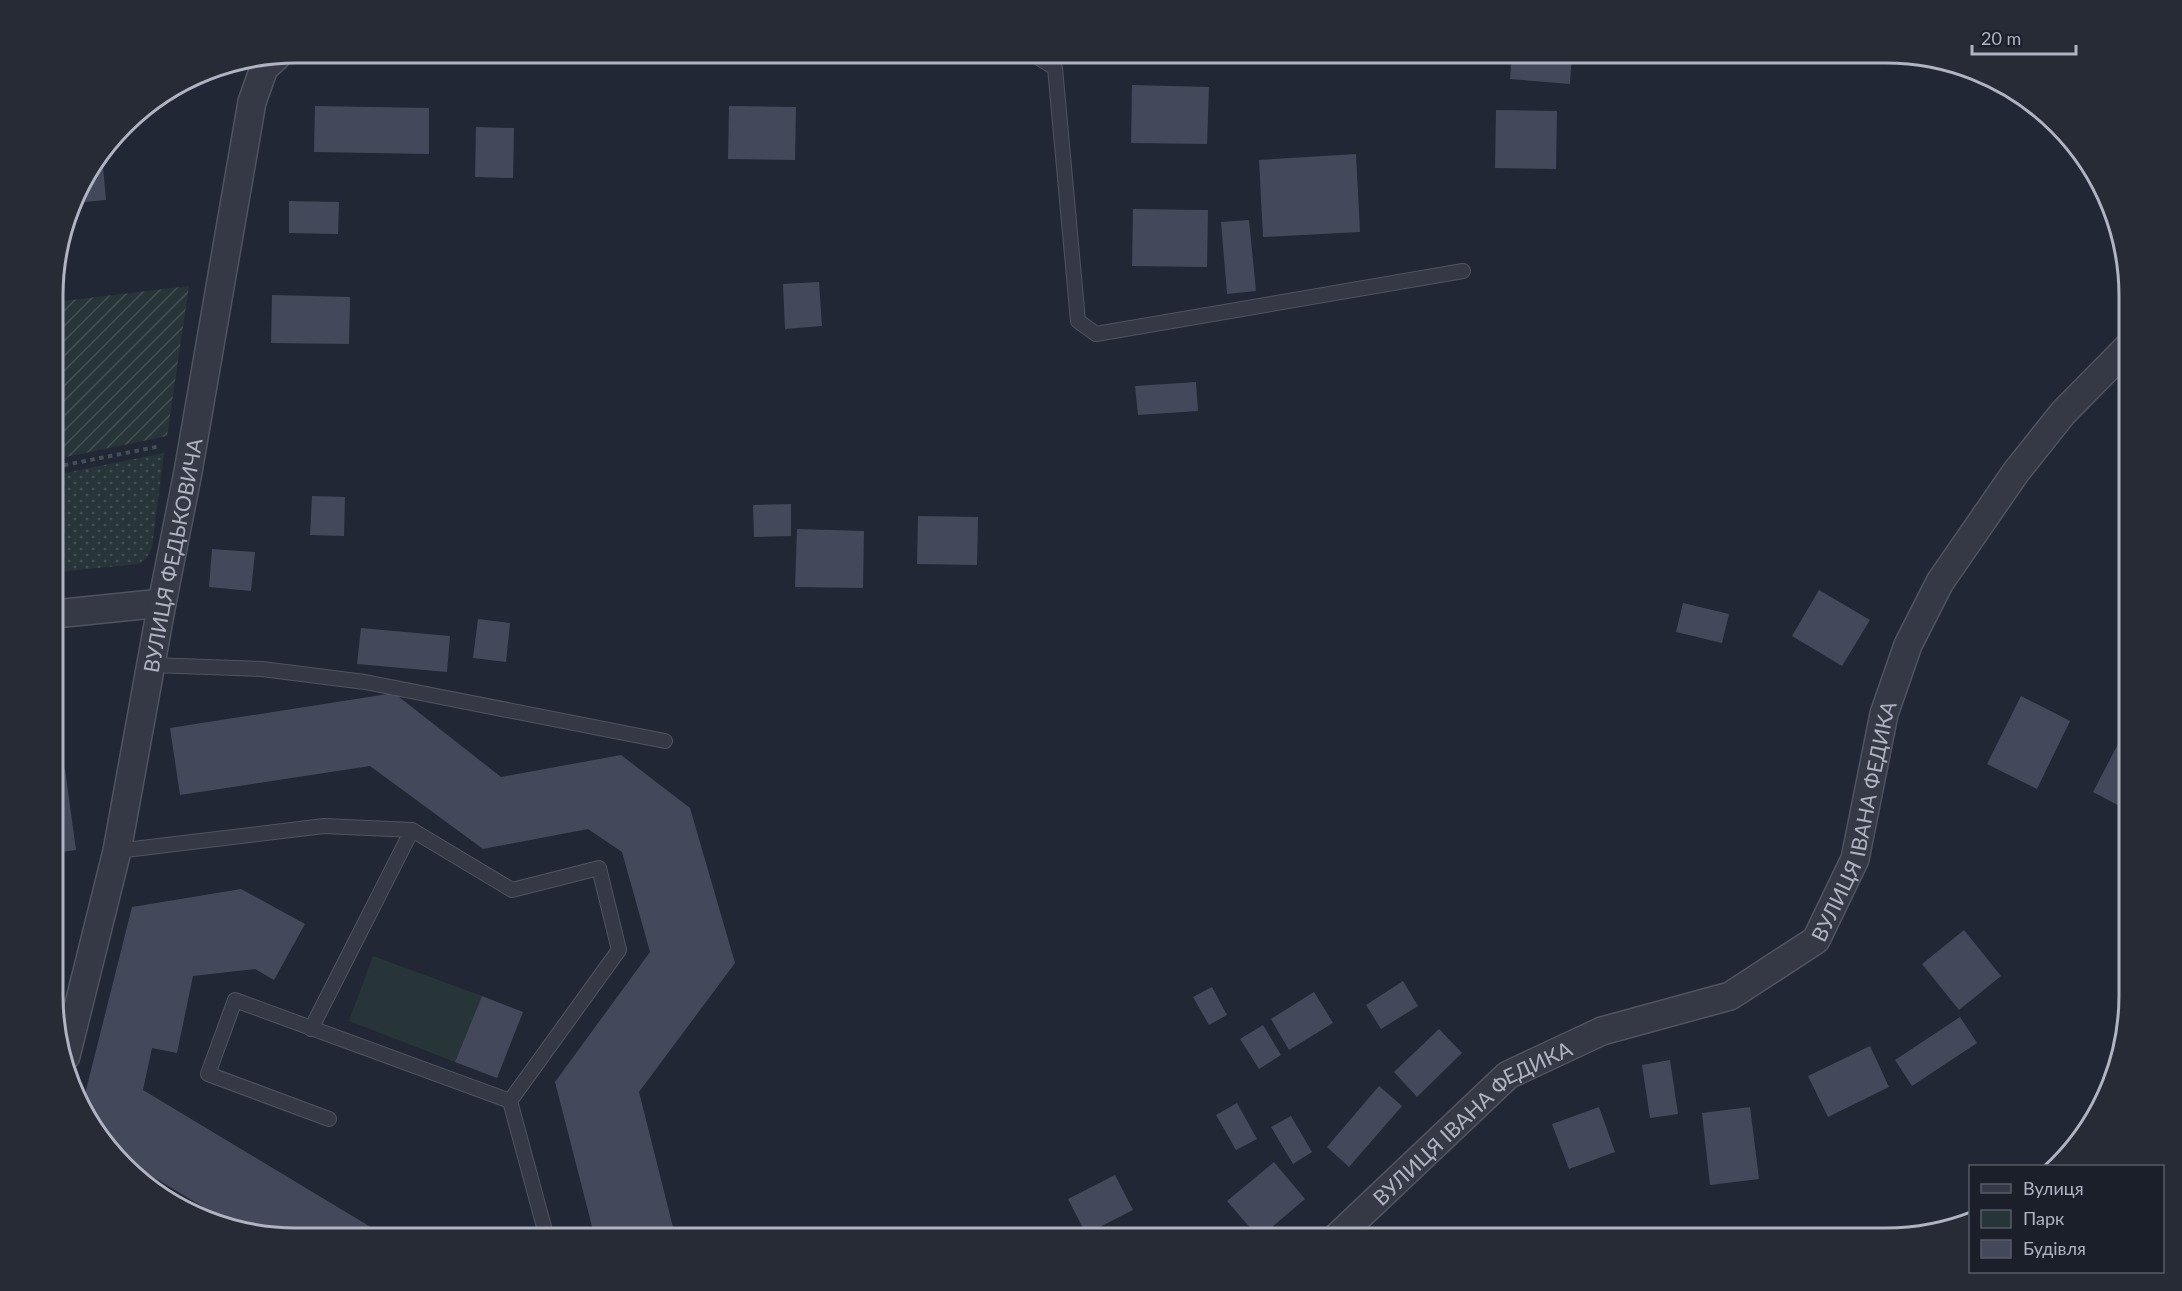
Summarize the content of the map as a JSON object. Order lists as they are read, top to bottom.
{
  "streets": {
    "street": ["ВУЛИЦЯ ФЕДЬКОВИЧА", "ВУЛИЦЯ ІВАНА ФЕДИКА"]
  },
  "legend": ["Вулиця", "Парк", "Будівля"],
  "scale_bar": "20 m"
}
